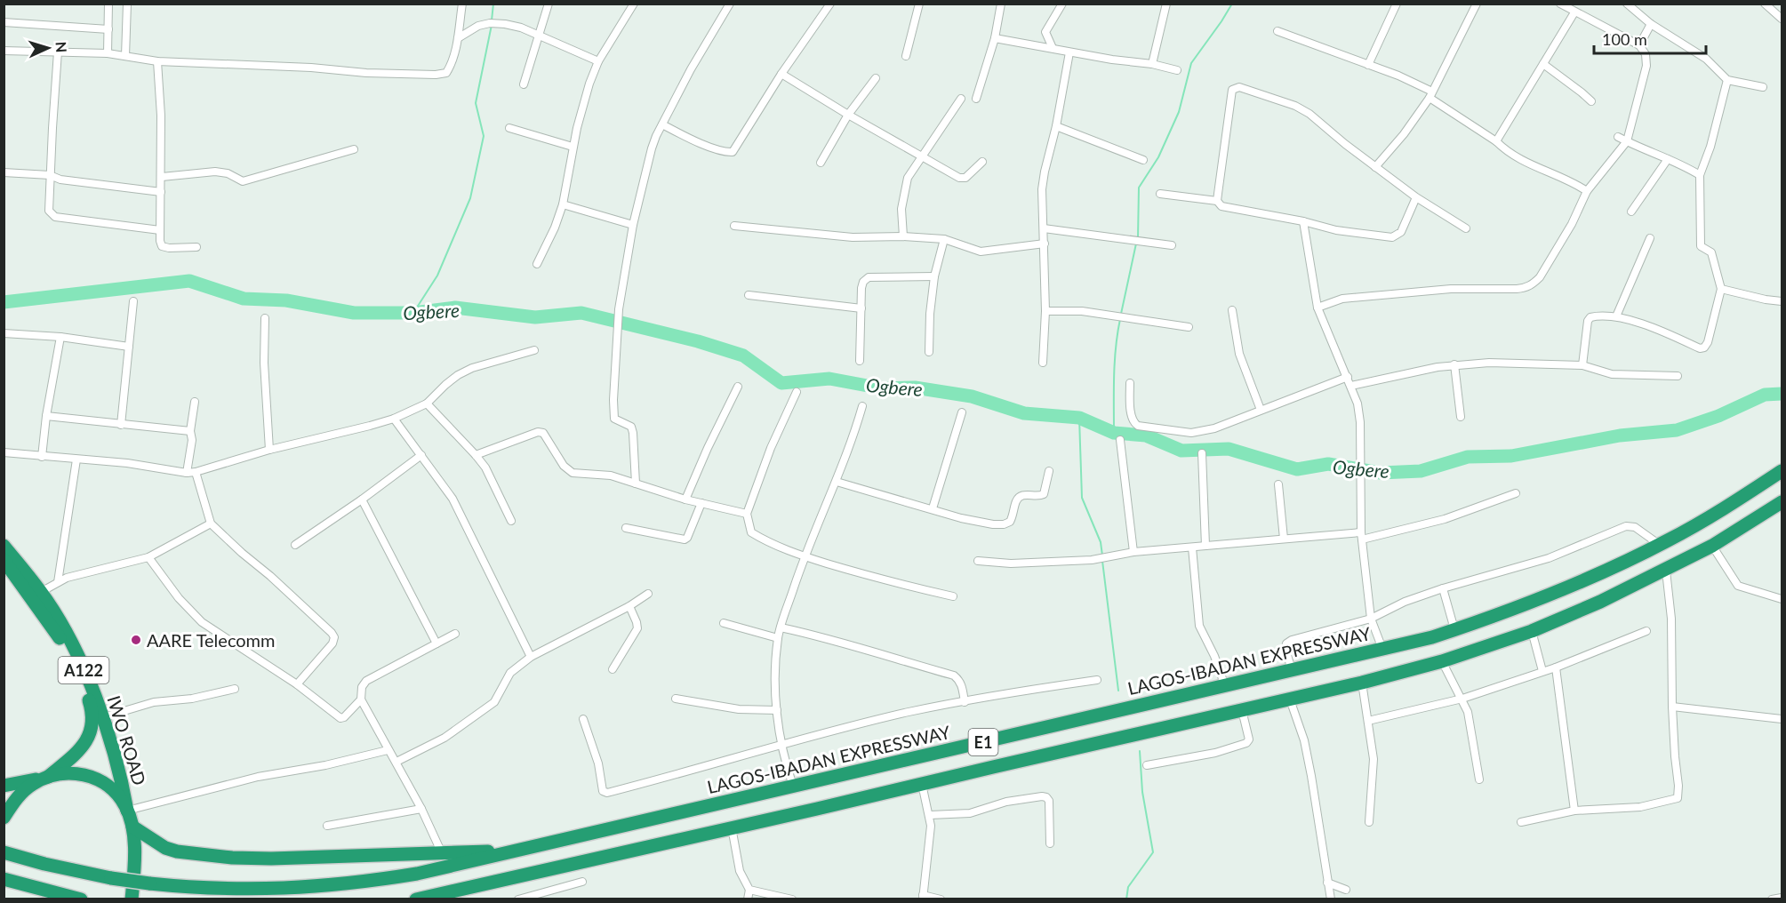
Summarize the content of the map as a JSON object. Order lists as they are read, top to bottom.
{
  "streets": {
    "highway": [
      "LAGOS-IBADAN EXPRESSWAY",
      "A122",
      "IWO ROAD",
      "E1"
    ]
  },
  "crossings": [
    ["A122", "IWO ROAD"]
  ],
  "water": ["Ogbere"],
  "places": ["AARE Telecomm"],
  "scale_bar": "100 m",
  "north": "right"
}
